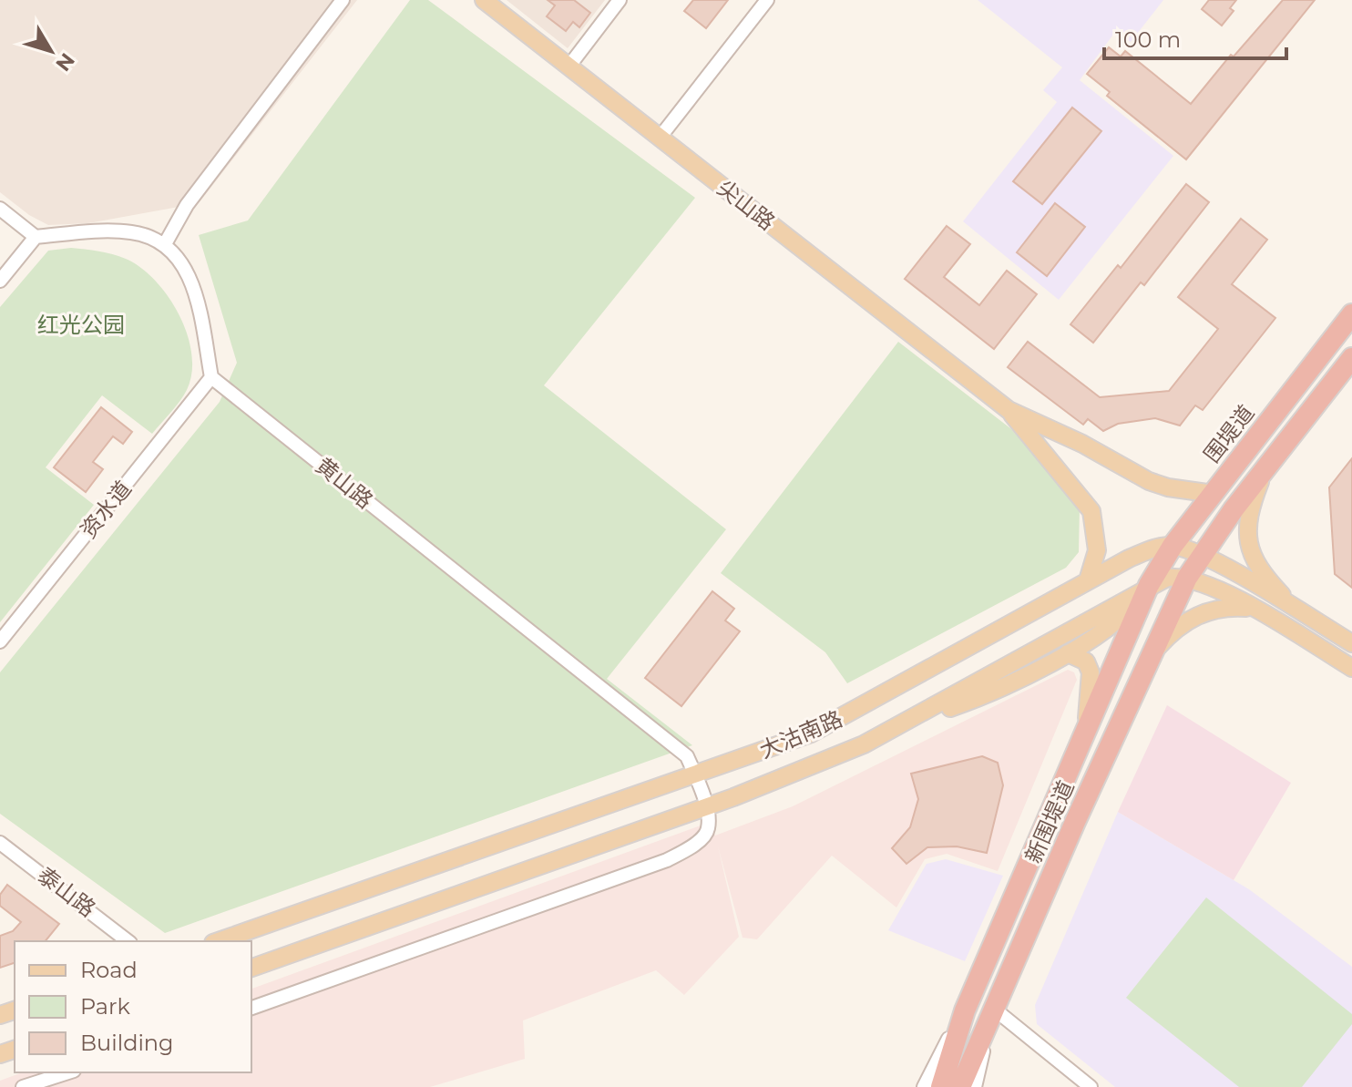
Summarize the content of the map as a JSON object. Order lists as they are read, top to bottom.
{
  "streets": {
    "highway": ["围堤道", "新围堤道"],
    "main road": ["尖山路", "大沽南路"],
    "street": ["黄山路", "资水道", "泰山路"]
  },
  "crossings": [
    ["尖山路", "围堤道"],
    ["尖山路", "大沽南路"],
    ["围堤道", "大沽南路"],
    ["围堤道", "新围堤道"],
    ["黄山路", "资水道"],
    ["黄山路", "大沽南路"],
    ["大沽南路", "新围堤道"]
  ],
  "parks": ["红光公园"],
  "legend": ["Road", "Park", "Building"],
  "scale_bar": "100 m",
  "north": "bottom right"
}
